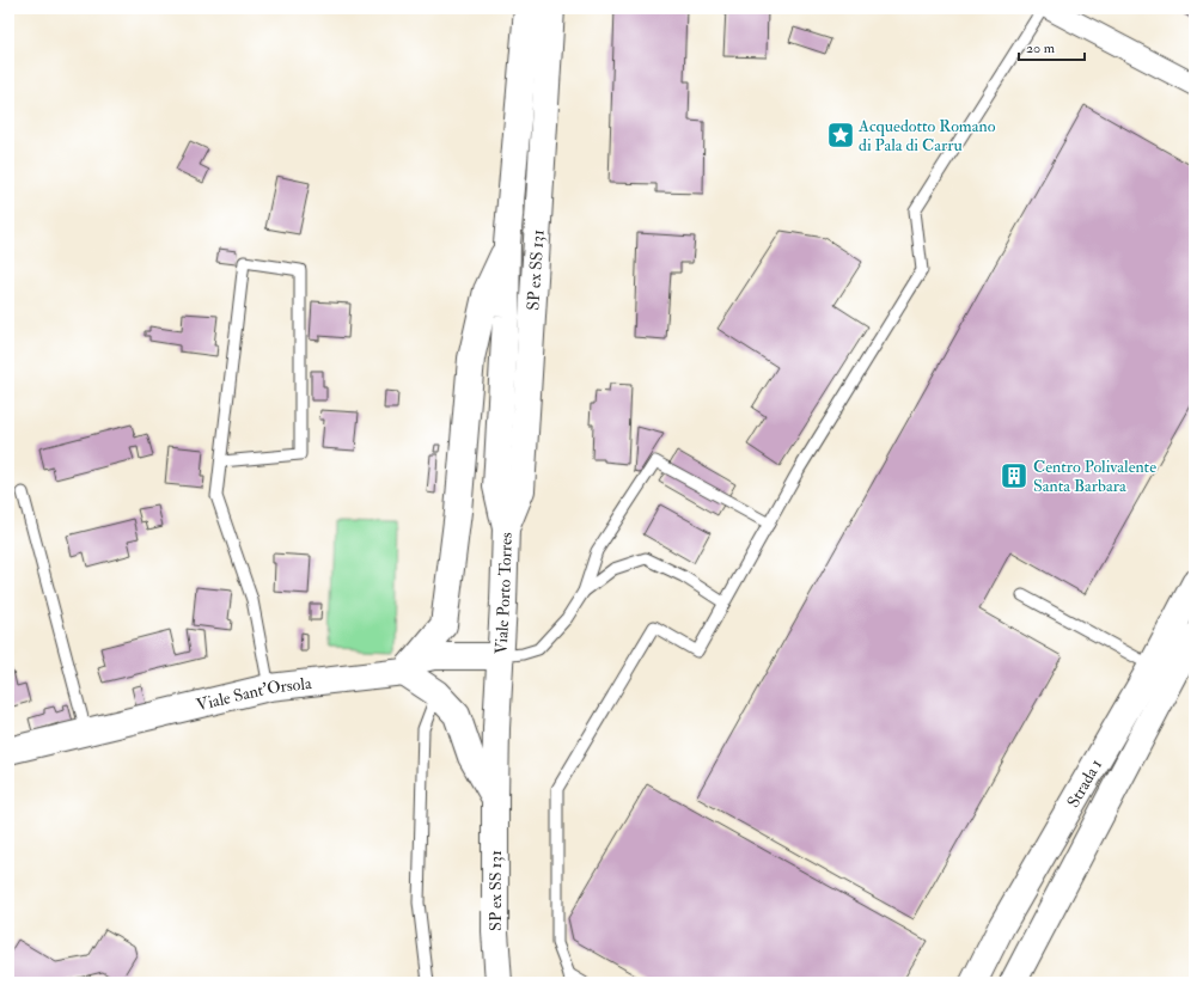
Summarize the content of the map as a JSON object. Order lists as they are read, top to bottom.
{
  "streets": {
    "main road": [
      "SP ex SS 131",
      "Viale Porto Torres",
      "Viale Sant'Orsola",
      "Strada 1"
    ]
  },
  "crossings": [
    ["SP ex SS 131", "Viale Porto Torres"],
    ["Viale Porto Torres", "Viale Sant'Orsola"]
  ],
  "places": {
    "place": ["Acquedotto Romano di Pala di Carru"],
    "building": ["Centro Polivalente Santa Barbara"]
  },
  "scale_bar": "20 m"
}
